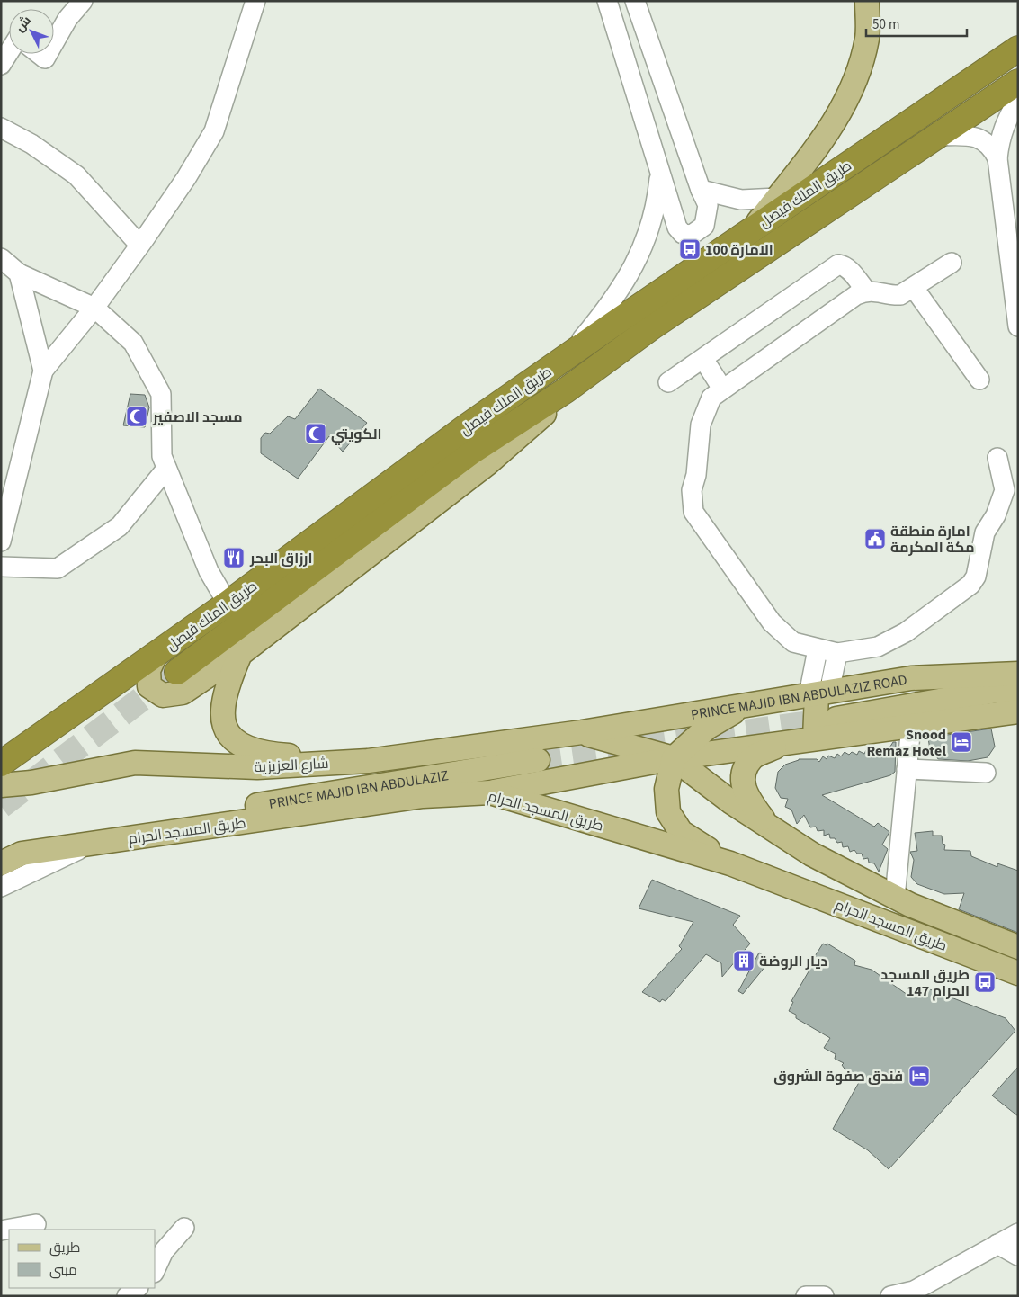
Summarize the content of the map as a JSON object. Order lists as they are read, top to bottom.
{
  "streets": {
    "highway": ["طريق الملك فيصل"],
    "main road": [
      "PRINCE MAJID IBN ABDULAZIZ ROAD",
      "شارع العزيزية",
      "PRINCE MAJID IBN ABDULAZIZ",
      "طريق المسجد الحرام"
    ]
  },
  "crossings": [
    ["PRINCE MAJID IBN ABDULAZIZ ROAD", "شارع العزيزية"],
    ["PRINCE MAJID IBN ABDULAZIZ ROAD", "طريق المسجد الحرام"],
    ["شارع العزيزية", "طريق المسجد الحرام"],
    ["PRINCE MAJID IBN ABDULAZIZ", "طريق المسجد الحرام"]
  ],
  "places": {
    "bus stop": ["الامارة 100", "طريق المسجد الحرام 147"],
    "mosque": ["مسجد الاصفير", "الكويتي"],
    "public building": ["امارة منطقة مكة المكرمة"],
    "restaurant": ["ارزاق البحر"],
    "hotel": ["Snood Remaz Hotel", "فندق صفوة الشروق"],
    "building": ["ديار الروضة"]
  },
  "legend": ["طريق", "مبنى"],
  "scale_bar": "50 m",
  "north": "top left"
}
